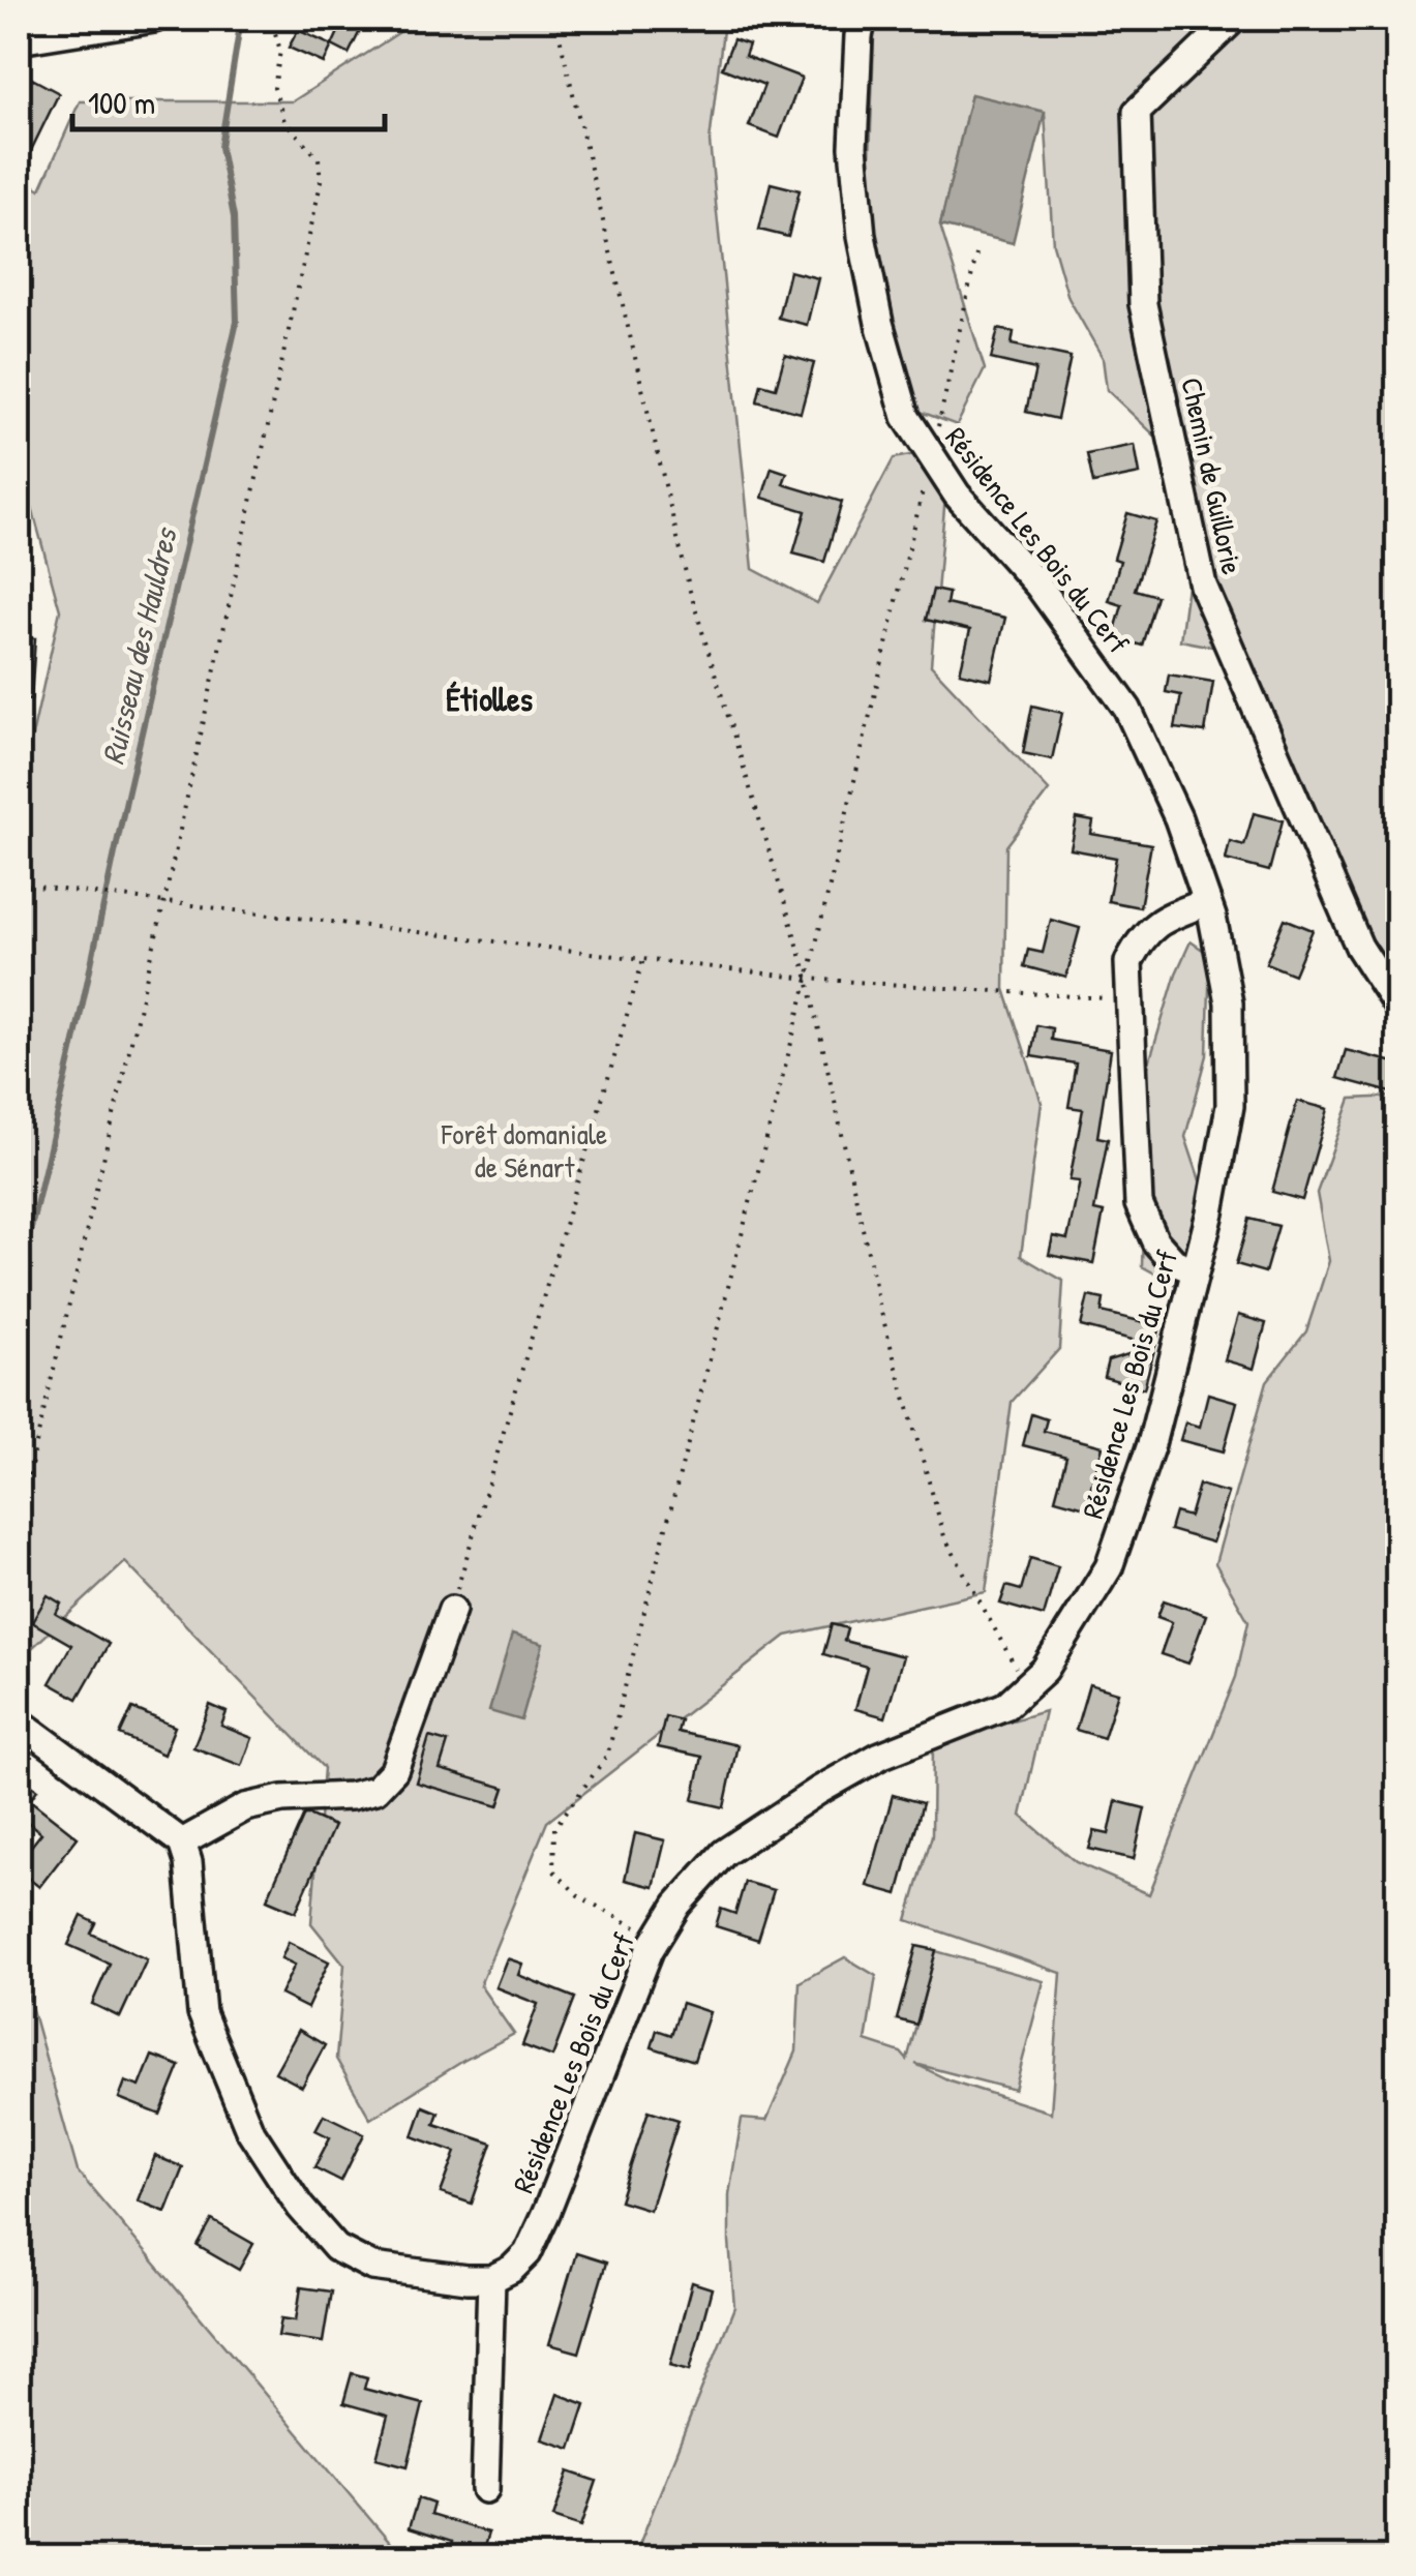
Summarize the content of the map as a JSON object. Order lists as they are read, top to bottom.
{
  "streets": {
    "street": ["Chemin de Guillorie", "Résidence Les Bois du Cerf"]
  },
  "districts": ["Étiolles"],
  "water": ["Ruisseau des Hauldres"],
  "parks": ["Forêt domaniale de Sénart"],
  "scale_bar": "100 m"
}
